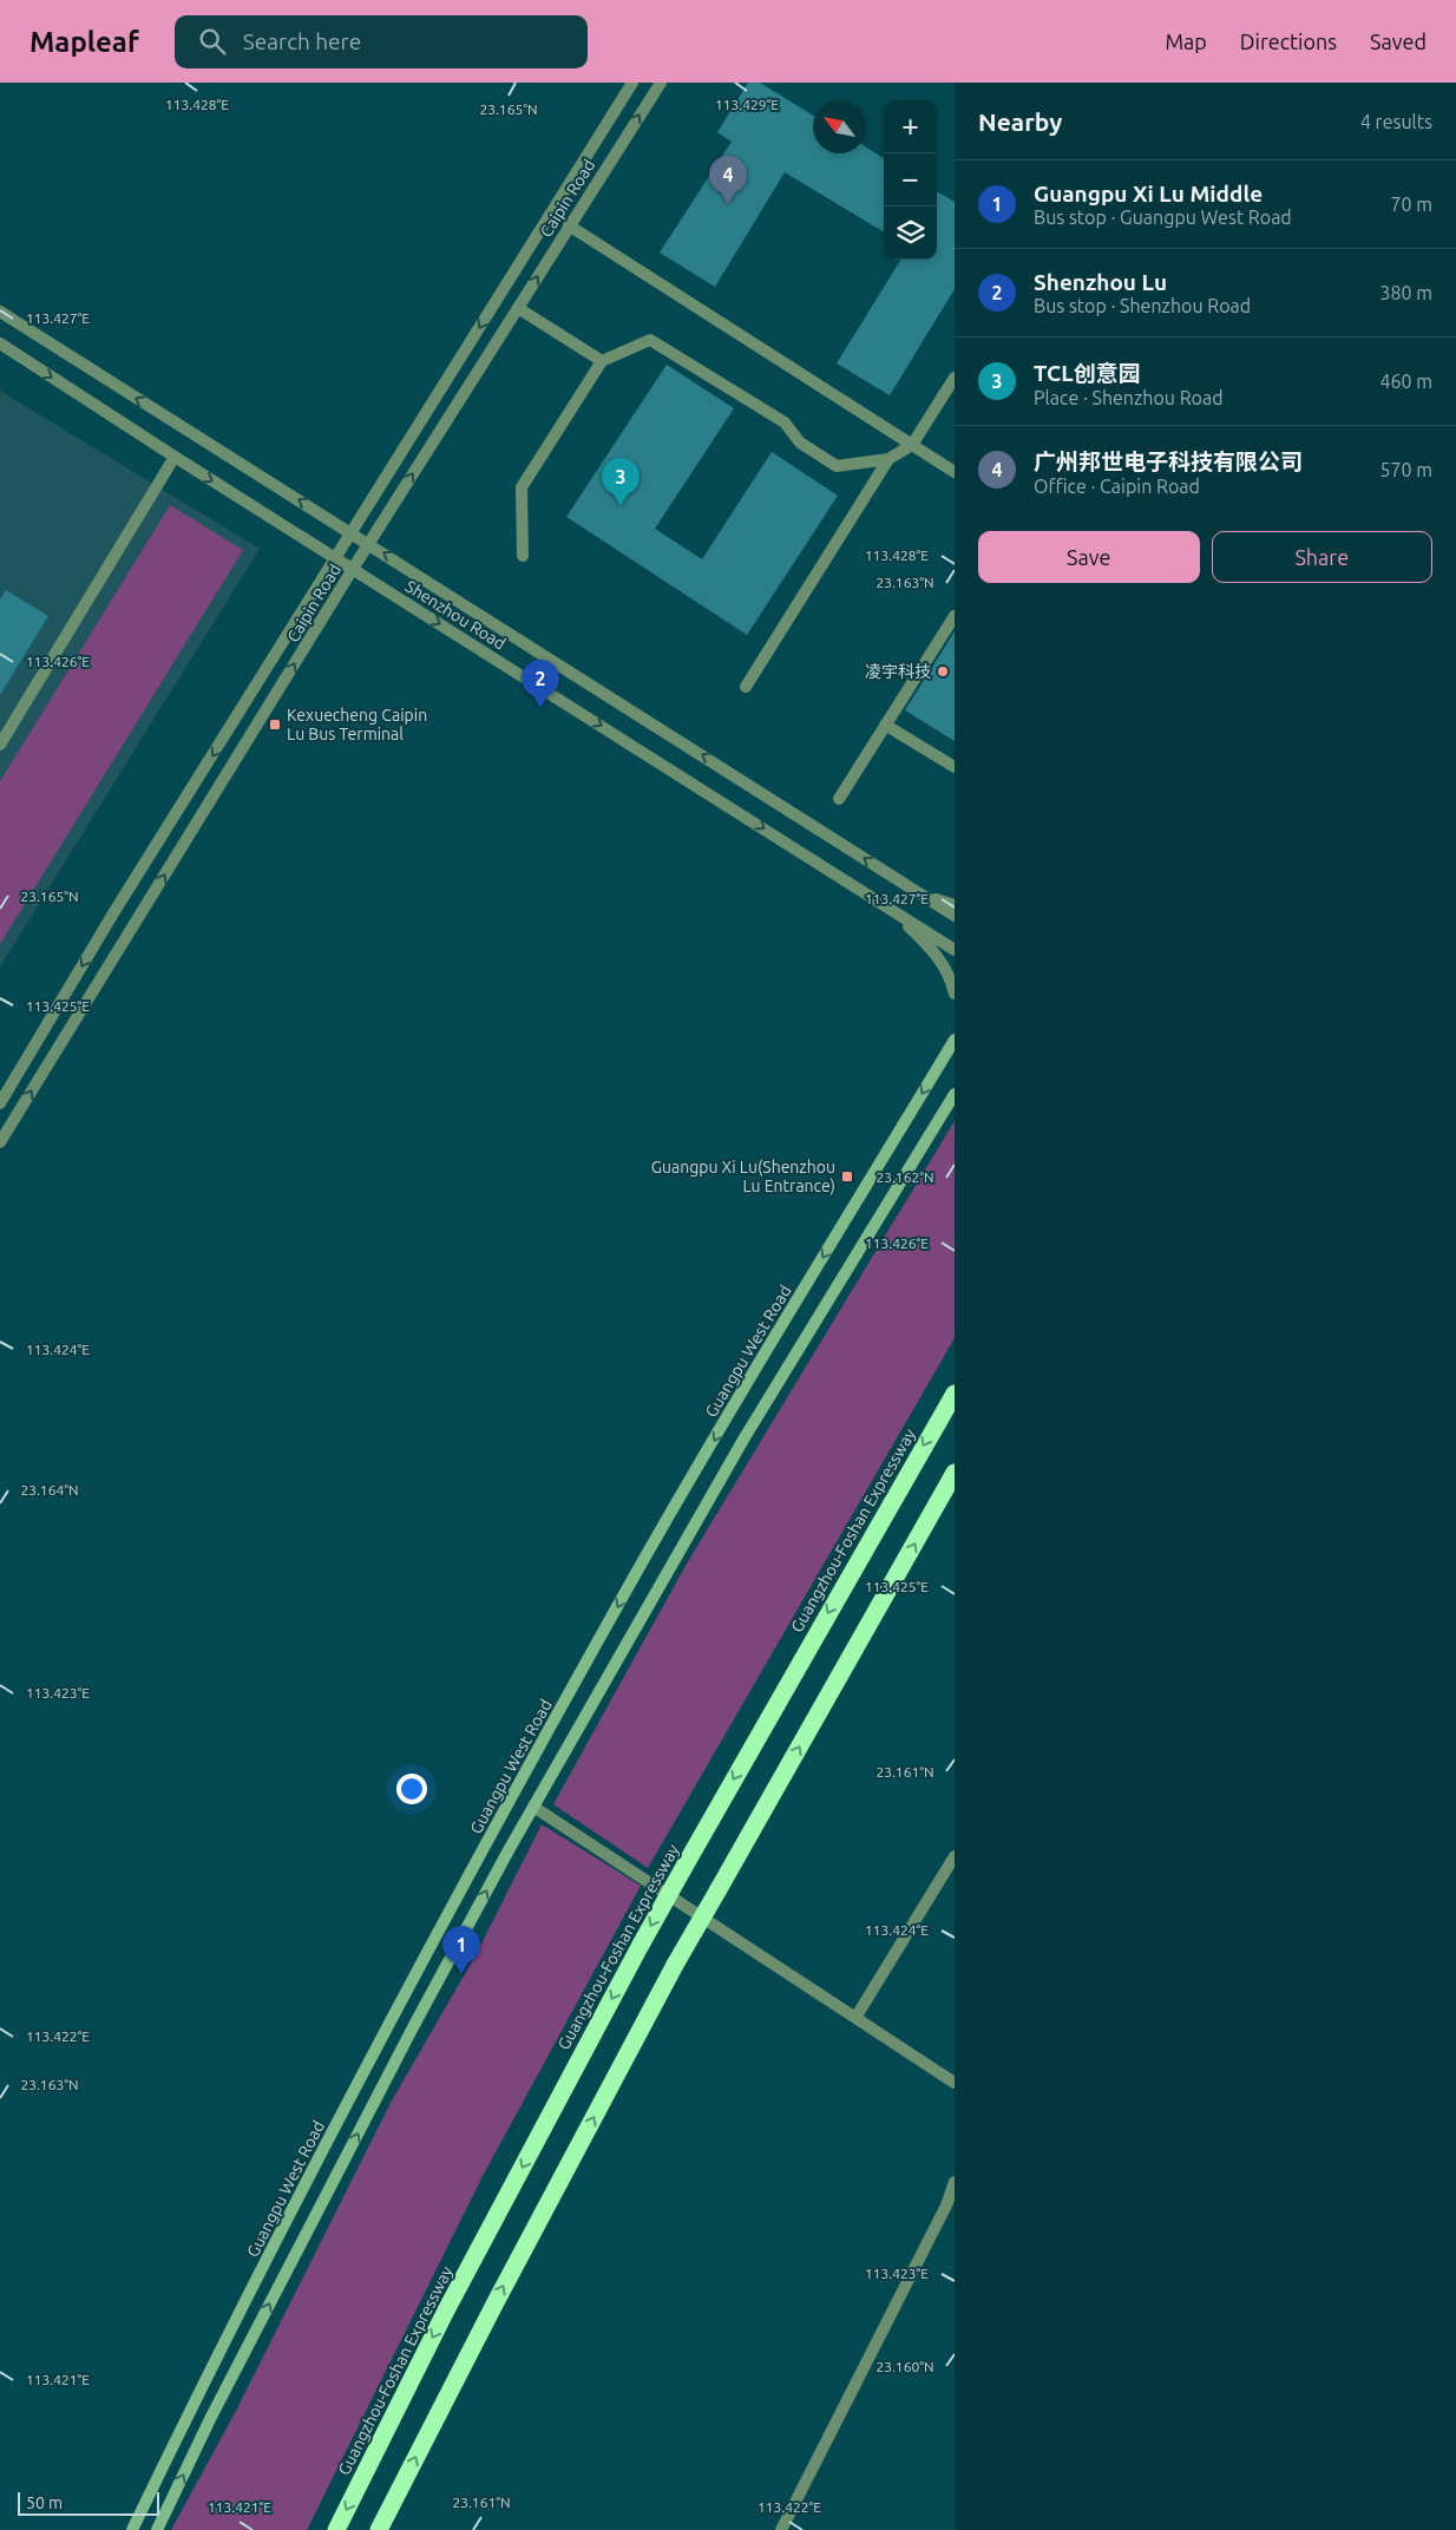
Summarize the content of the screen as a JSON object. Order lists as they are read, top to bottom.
{
  "streets": {
    "highway": ["Guangzhou-Foshan Expressway"],
    "main road": ["Guangpu West Road"],
    "street": ["Caipin Road", "Shenzhou Road"]
  },
  "crossings": [
    ["Caipin Road", "Shenzhou Road"]
  ],
  "places": {
    "other": ["凌宇科技"],
    "transit": ["Kexuecheng Caipin Lu Bus Terminal", "Guangpu Xi Lu(Shenzhou Lu Entrance)"]
  },
  "scale_bar": "50 m",
  "north": "top left",
  "page": {
    "header": "Mapleaf",
    "search": "Search here",
    "nav": ["Map", "Directions", "Saved"],
    "heading": ["Nearby", "4 results"],
    "map_buttons": ["+", "−"],
    "pins": [
      "4",
      "3",
      "2",
      "1"
    ],
    "list": [
      {
        "mark": "1",
        "name": "Guangpu Xi Lu Middle",
        "note": "Bus stop · Guangpu West Road",
        "value": "70 m"
      },
      {
        "mark": "2",
        "name": "Shenzhou Lu",
        "note": "Bus stop · Shenzhou Road",
        "value": "380 m"
      },
      {
        "mark": "3",
        "name": "TCL创意园",
        "note": "Place · Shenzhou Road",
        "value": "460 m"
      },
      {
        "mark": "4",
        "name": "广州邦世电子科技有限公司",
        "note": "Office · Caipin Road",
        "value": "570 m"
      }
    ],
    "buttons": ["Save", "Share"],
    "scale": "50 m"
  },
  "coordinates": [
    "113.428°E",
    "113.429°E",
    "23.165°N",
    "113.427°E",
    "23.163°N",
    "113.426°E",
    "113.425°E",
    "23.162°N",
    "113.424°E",
    "23.164°N",
    "113.423°E",
    "23.161°N",
    "113.422°E",
    "23.160°N",
    "113.421°E"
  ]
}
